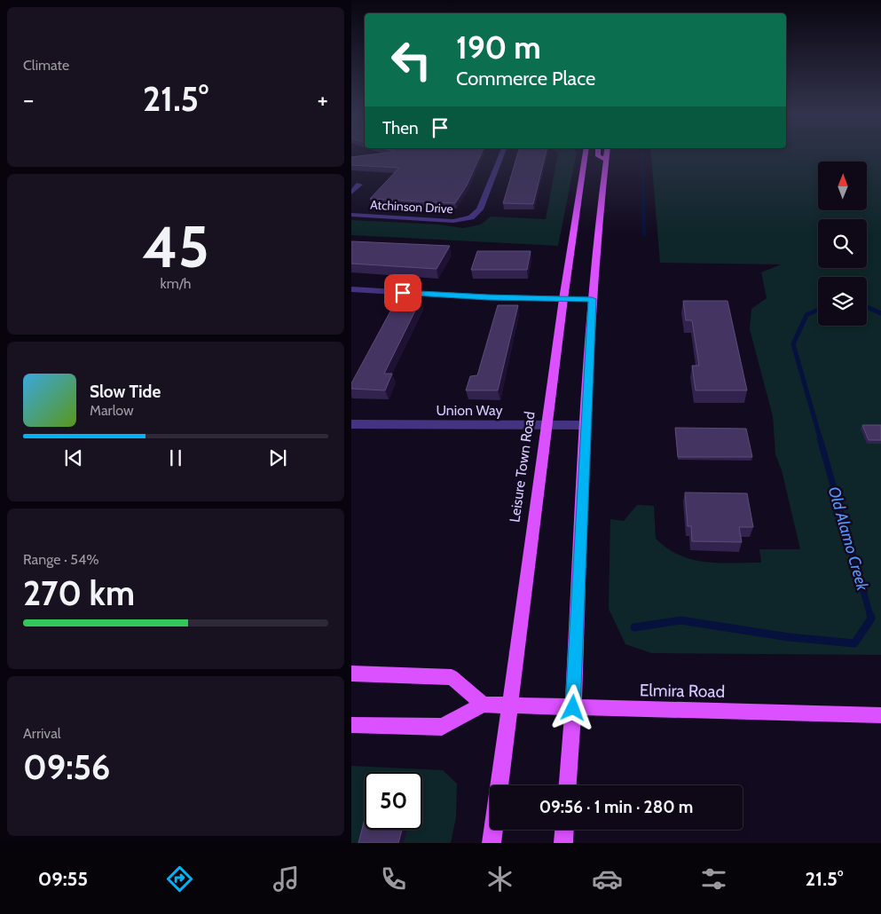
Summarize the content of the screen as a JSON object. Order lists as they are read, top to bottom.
{
  "streets": {
    "main road": ["Leisure Town Road", "Elmira Road"],
    "street": ["Atchinson Drive", "Union Way"]
  },
  "crossings": [
    ["Union Way", "Leisure Town Road"],
    ["Leisure Town Road", "Elmira Road"]
  ],
  "water": ["Old Alamo Creek"],
  "north": "top",
  "page": {
    "tile": [
      "Climate",
      ["45", "km/h"],
      ["Range · 54%", "270 km"],
      ["Arrival", "09:56"]
    ],
    "turn": ["190 m", "Commerce Place"],
    "heat": ["−", "21.5°", "+"],
    "then": "Then",
    "song": ["Slow Tide", "Marlow"],
    "limit": "50",
    "trip": "09:56 · 1 min · 280 m",
    "tabs": ["09:55", "21.5°"]
  }
}
